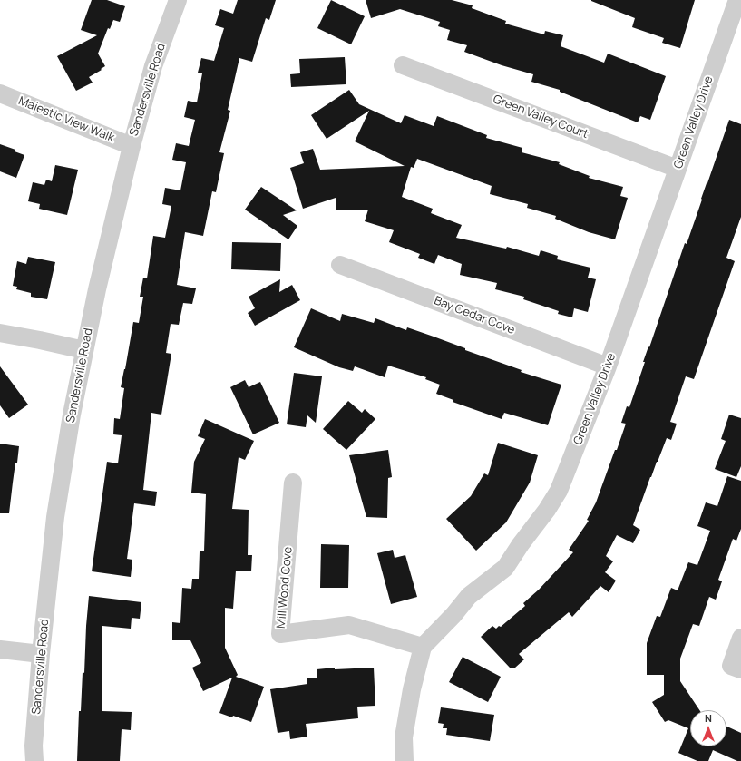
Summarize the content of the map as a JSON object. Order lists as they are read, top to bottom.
{
  "streets": {
    "street": [
      "Sandersville Road",
      "Green Valley Court",
      "Majestic View Walk",
      "Green Valley Drive",
      "Bay Cedar Cove",
      "Mill Wood Cove"
    ]
  },
  "crossings": [
    ["Sandersville Road", "Majestic View Walk"],
    ["Green Valley Court", "Green Valley Drive"],
    ["Green Valley Drive", "Bay Cedar Cove"],
    ["Green Valley Drive", "Mill Wood Cove"]
  ],
  "north": "top"
}
